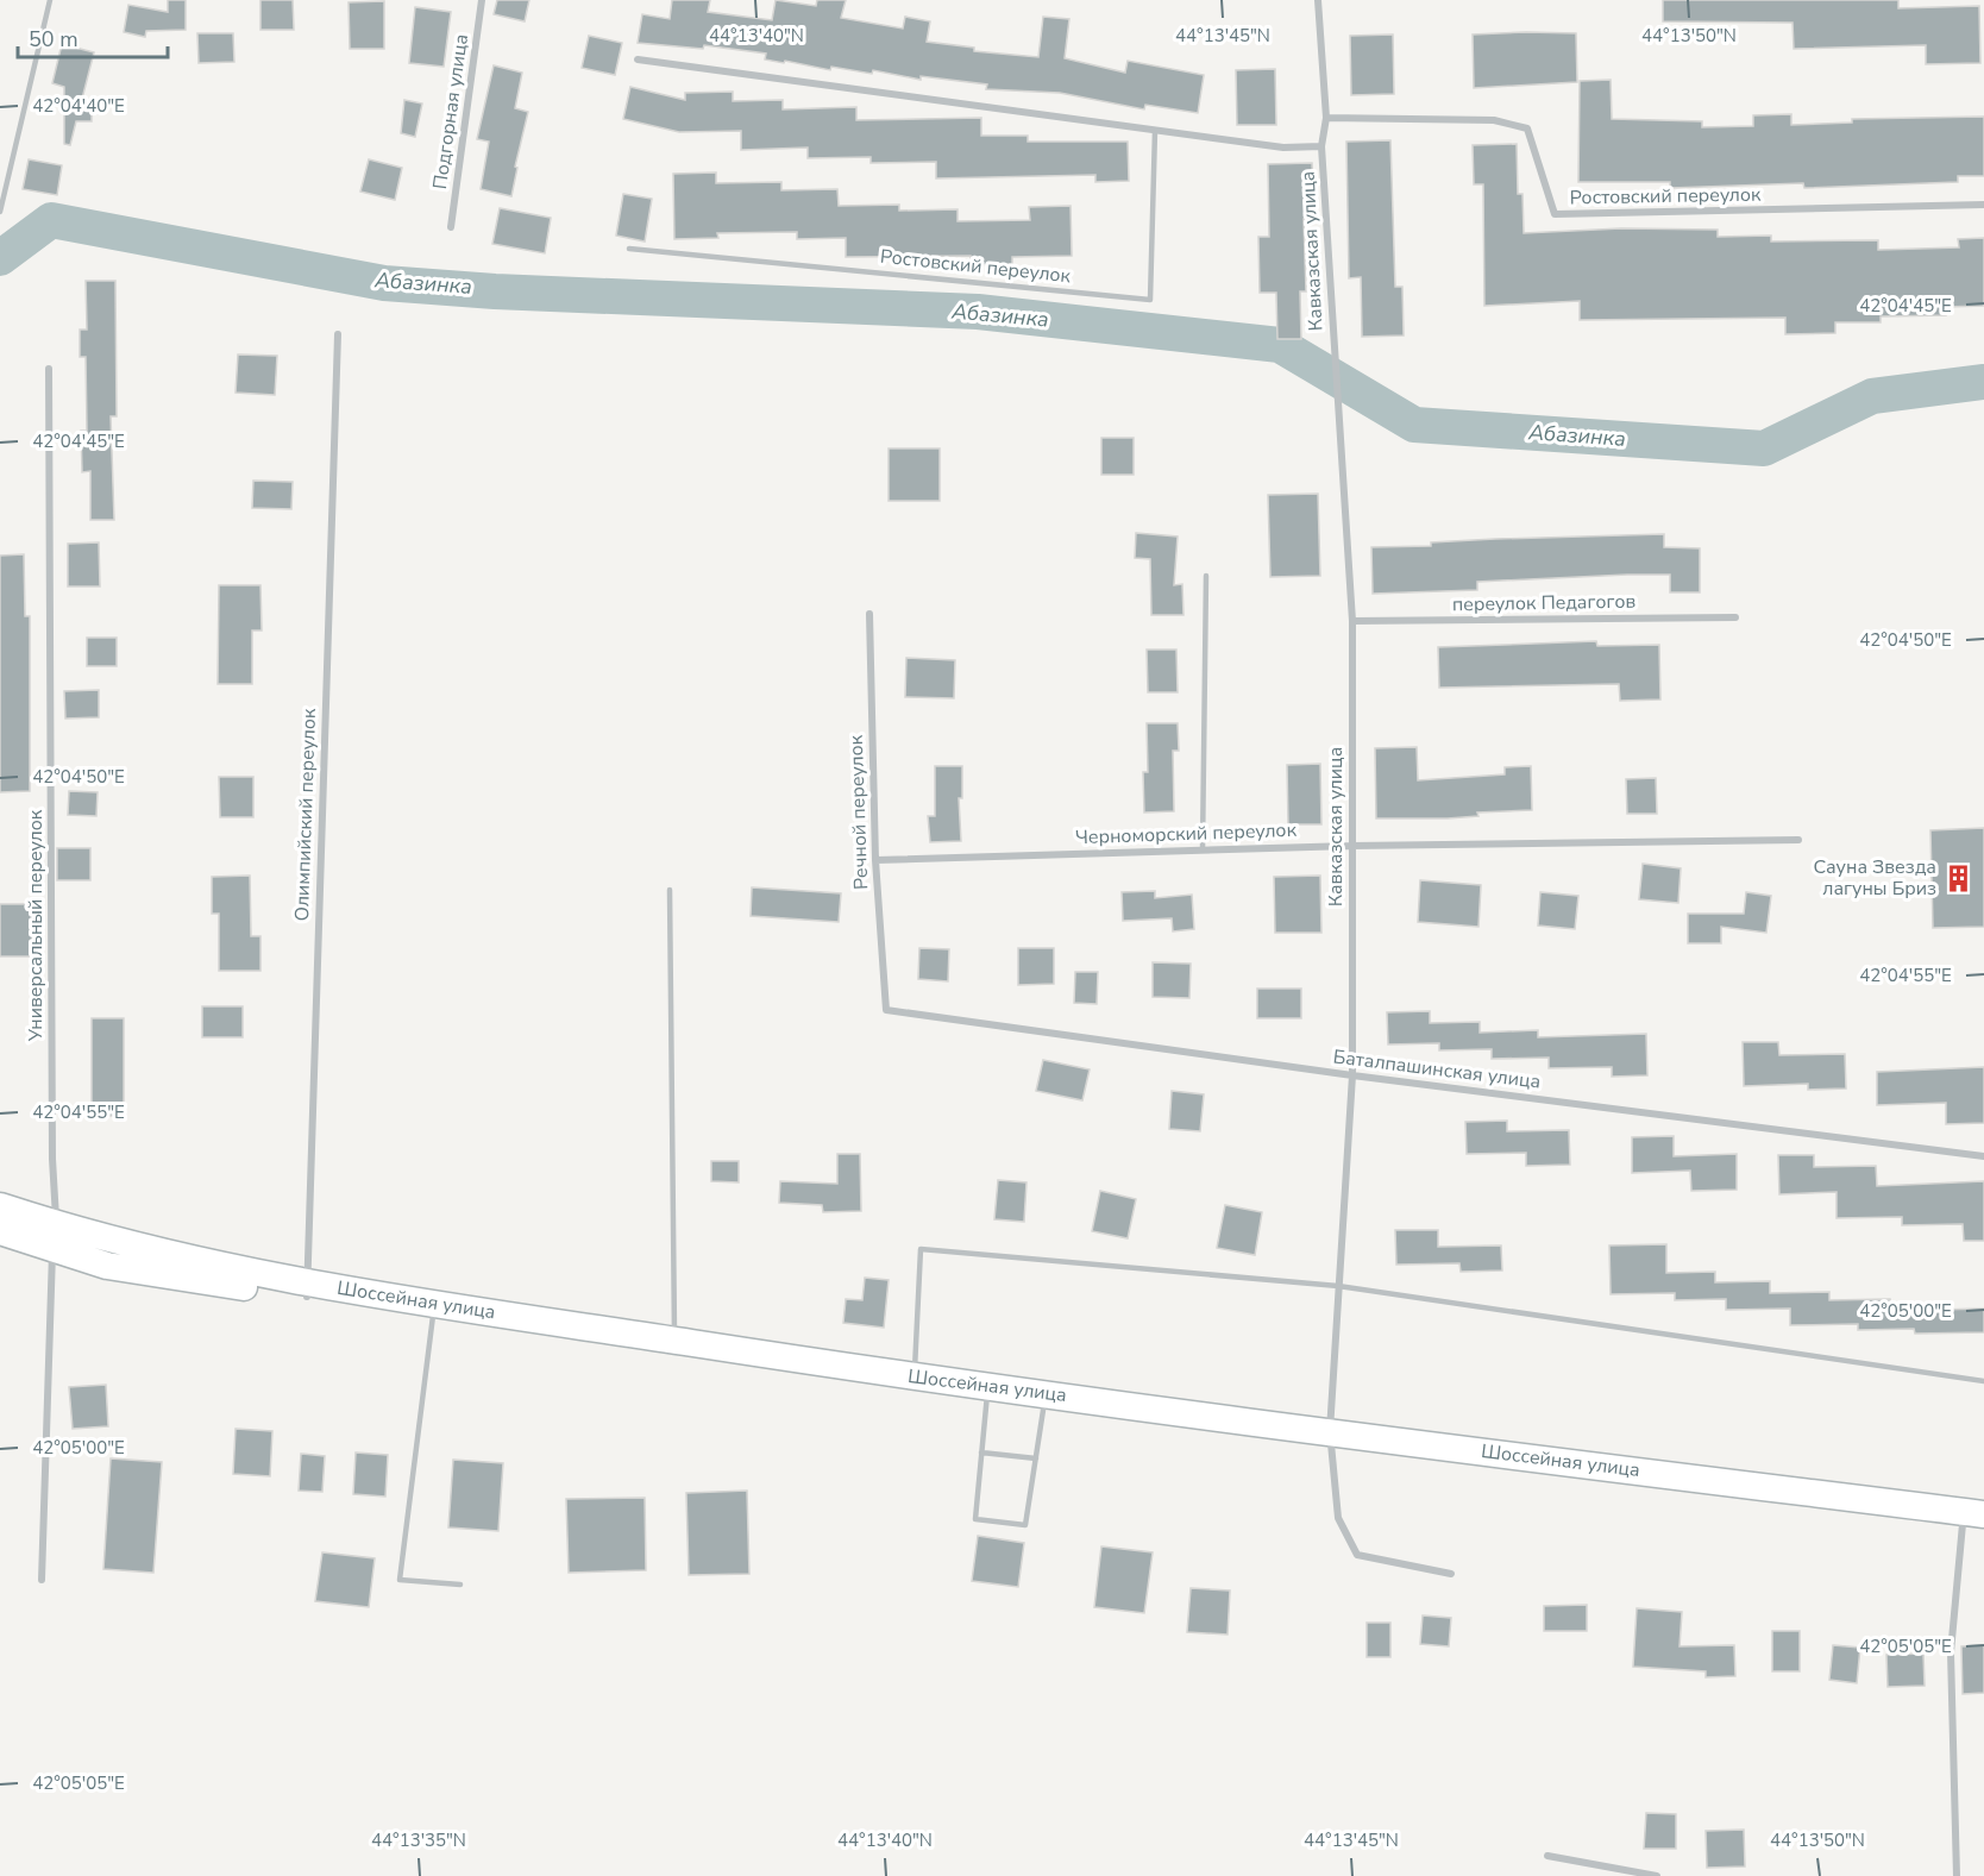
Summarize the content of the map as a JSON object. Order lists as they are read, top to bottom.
{
  "streets": {
    "main road": ["Шоссейная улица"],
    "street": [
      "Подгорная улица",
      "Ростовский переулок",
      "Кавказская улица",
      "переулок Педагогов",
      "Речной переулок",
      "Олимпийский переулок",
      "Черноморский переулок",
      "Универсальный переулок",
      "Баталпашинская улица"
    ]
  },
  "crossings": [
    ["Ростовский переулок", "Кавказская улица"],
    ["Кавказская улица", "переулок Педагогов"],
    ["Кавказская улица", "Черноморский переулок"],
    ["Кавказская улица", "Баталпашинская улица"],
    ["Кавказская улица", "Шоссейная улица"],
    ["Речной переулок", "Черноморский переулок"],
    ["Речной переулок", "Баталпашинская улица"],
    ["Олимпийский переулок", "Шоссейная улица"],
    ["Универсальный переулок", "Шоссейная улица"]
  ],
  "water": ["Абазинка"],
  "places": {
    "building": ["Сауна Звезда лагуны Бриз"]
  },
  "scale_bar": "50 m",
  "coordinates": [
    "44°13'40\"N",
    "44°13'45\"N",
    "44°13'50\"N",
    "42°04'40\"E",
    "42°04'45\"E",
    "42°04'50\"E",
    "42°04'55\"E",
    "42°05'00\"E",
    "42°05'05\"E",
    "44°13'35\"N"
  ]
}
